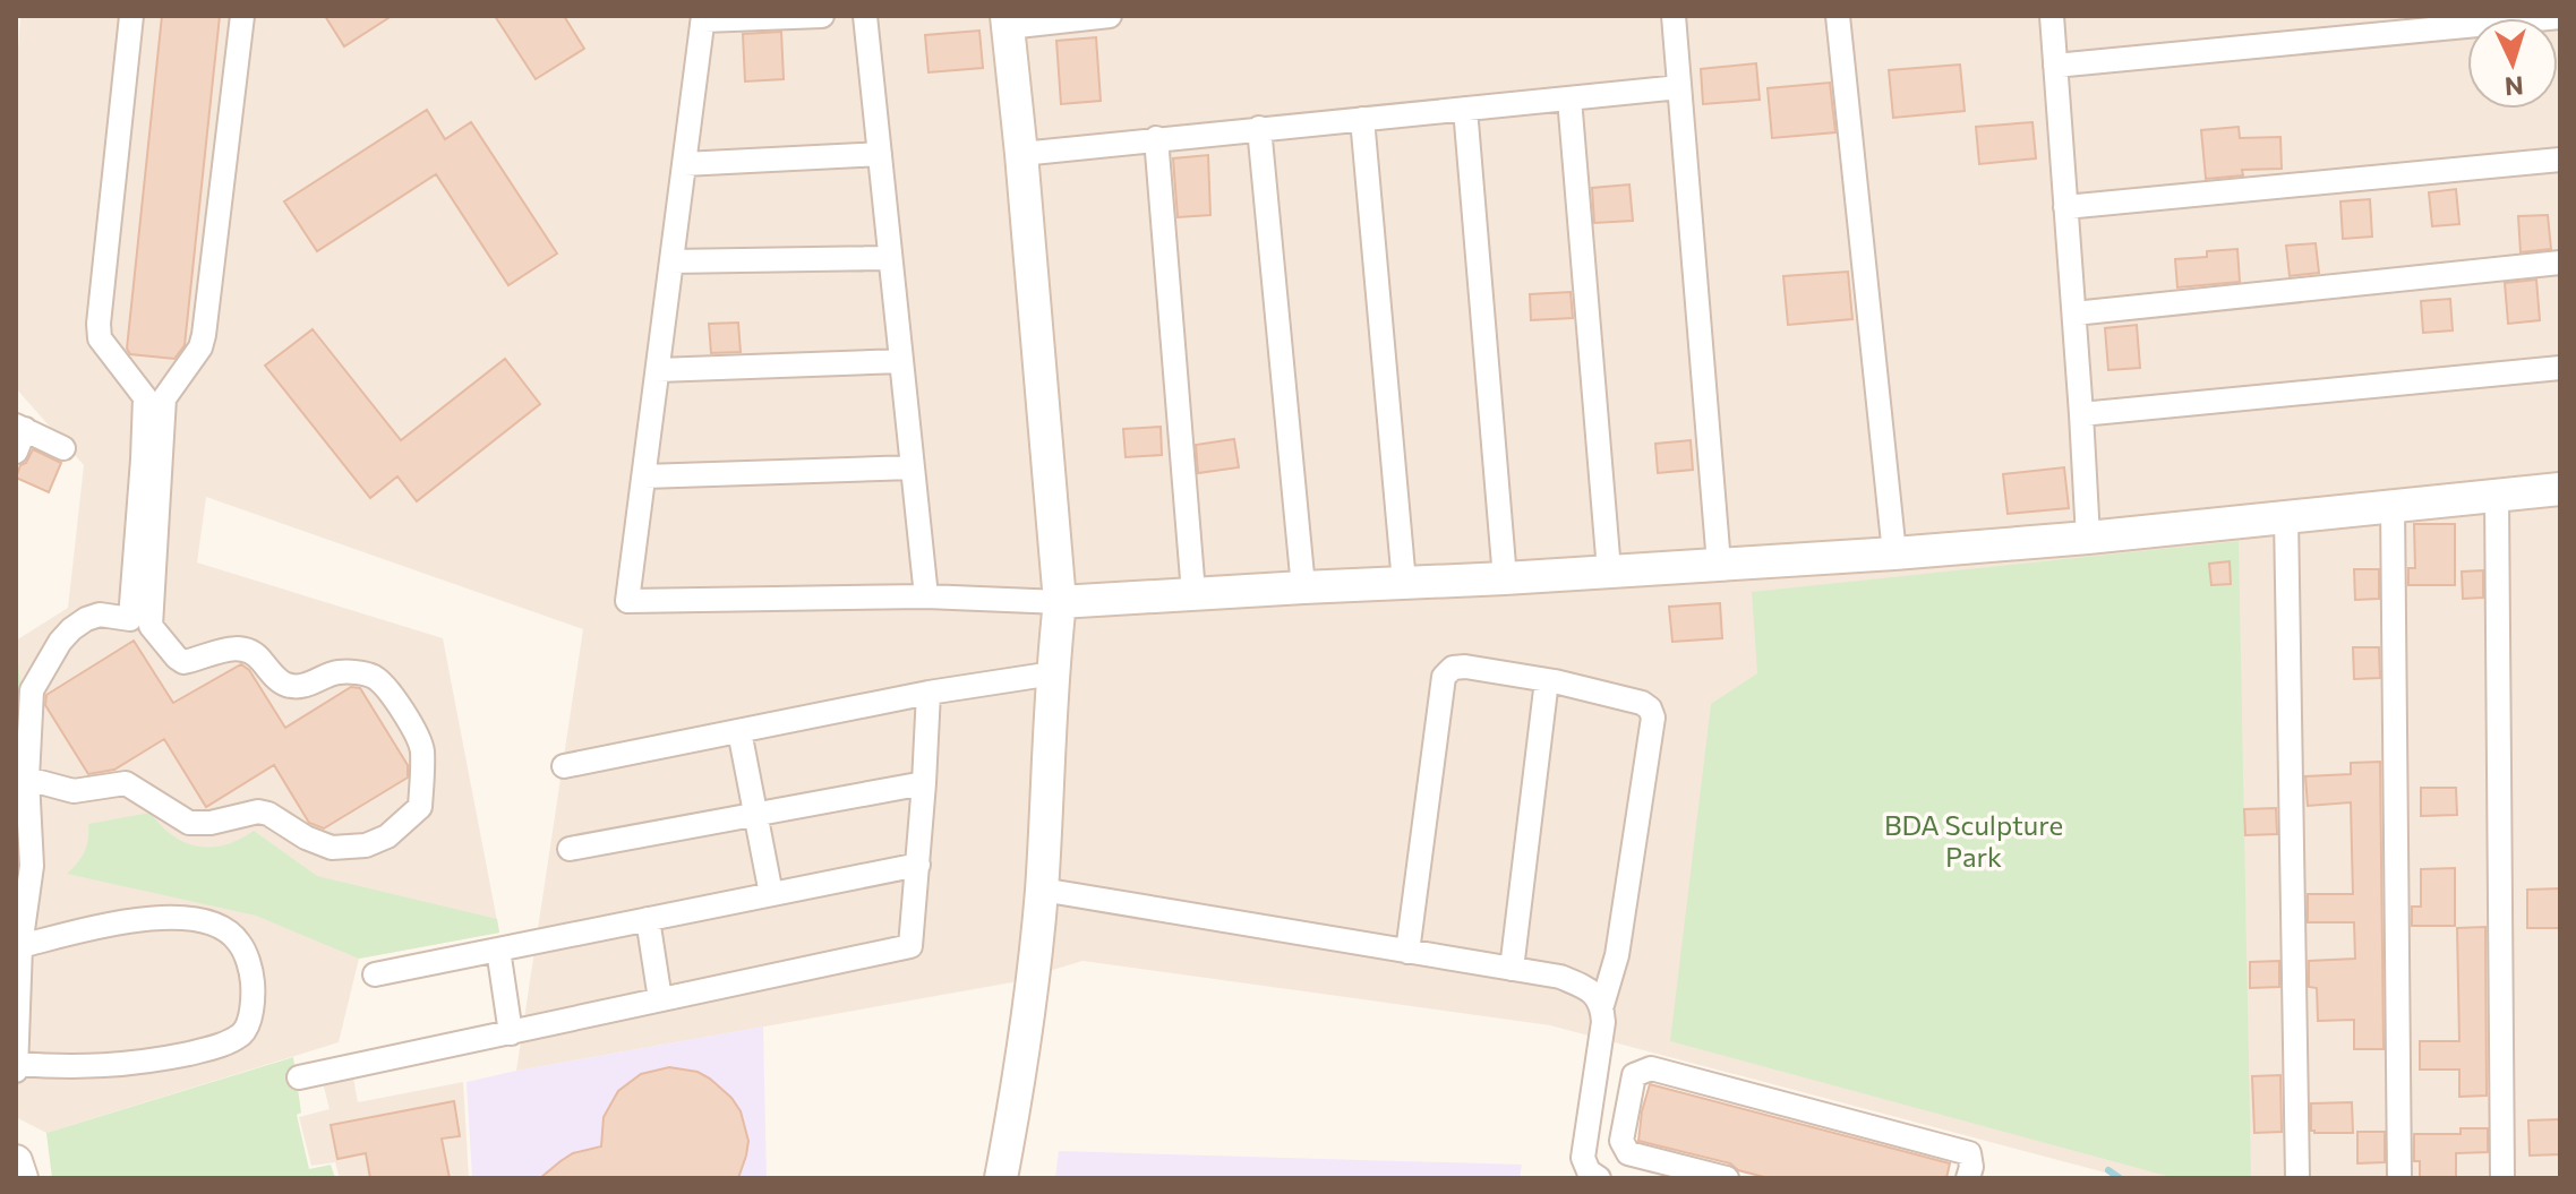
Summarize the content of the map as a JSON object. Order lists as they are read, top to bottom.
{
  "parks": ["BDA Sculpture Park"],
  "north": "bottom"
}
